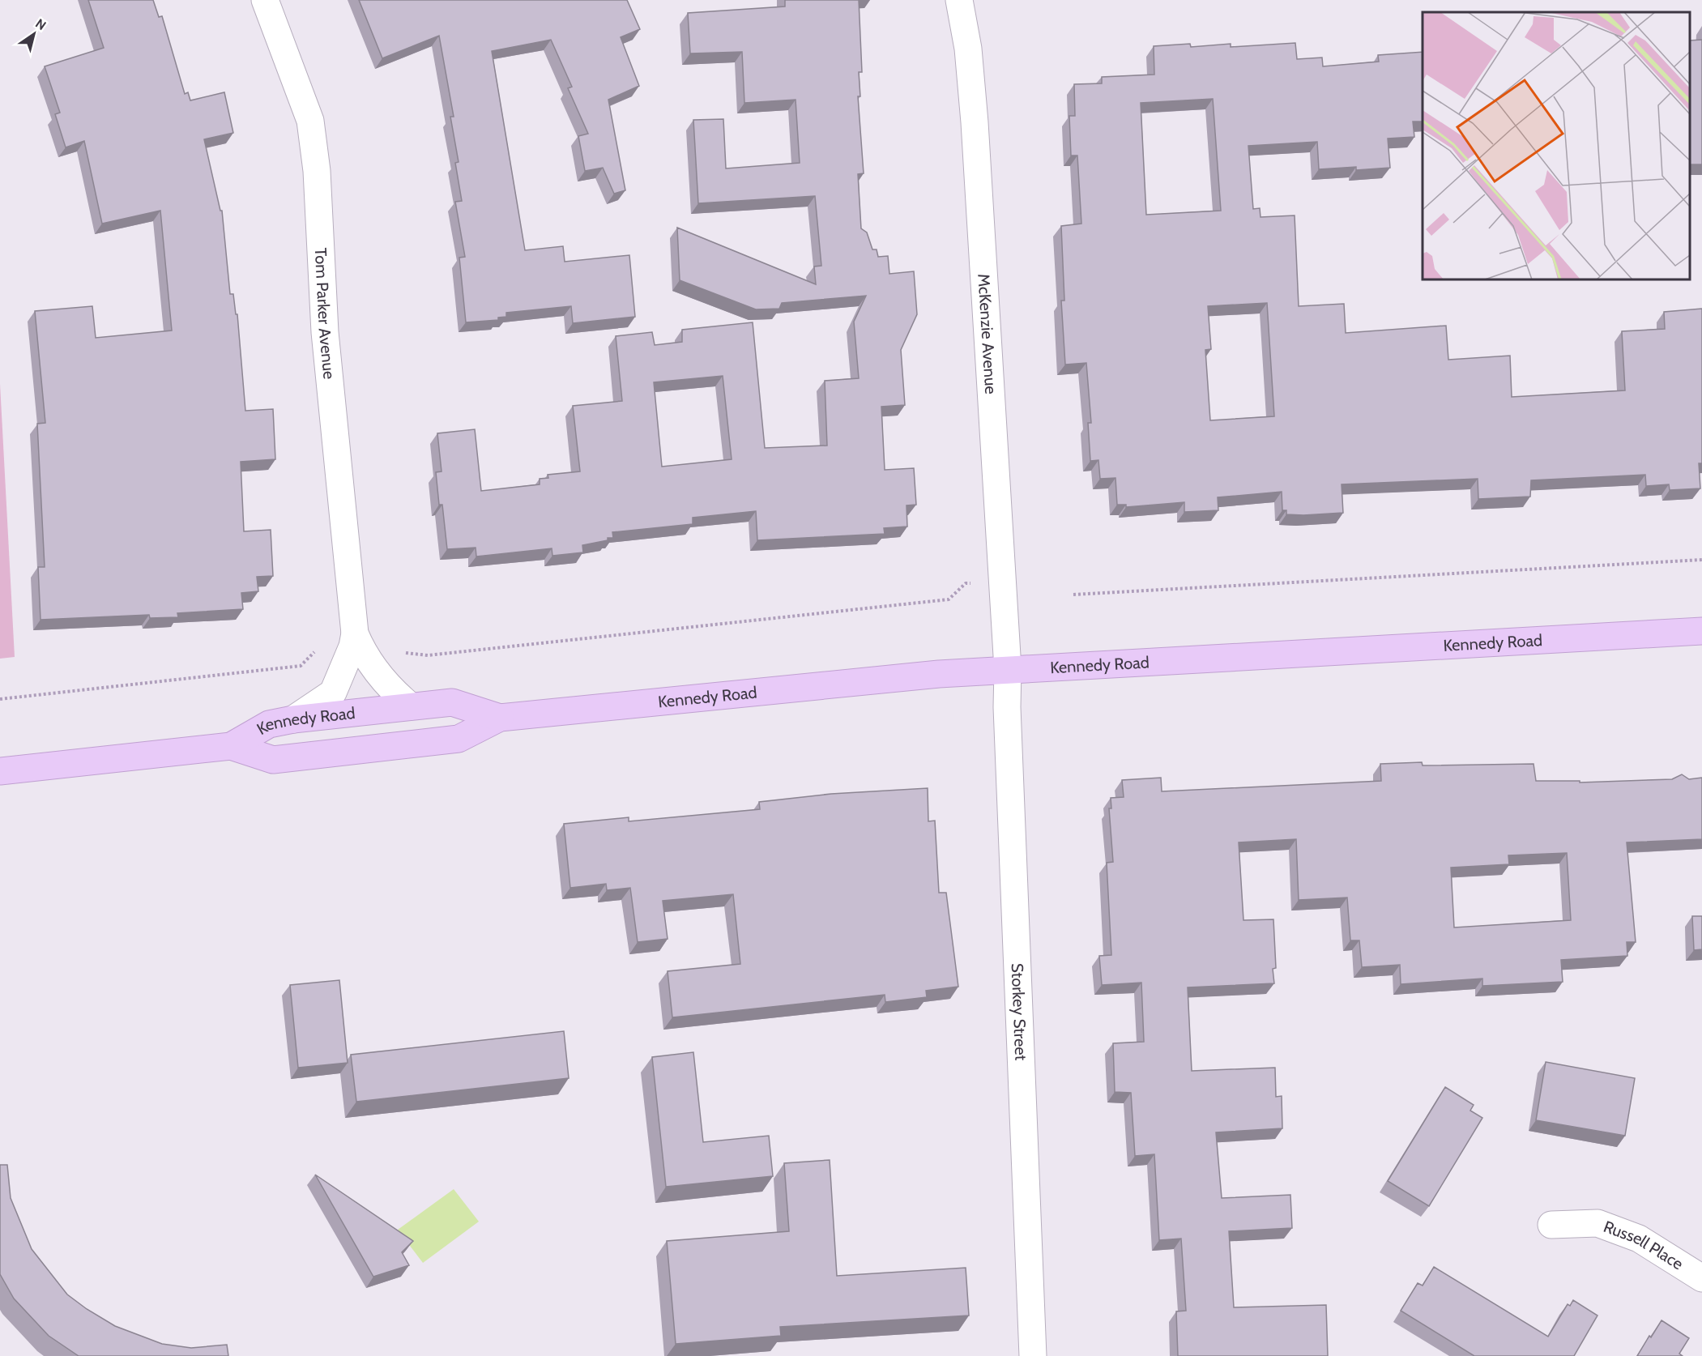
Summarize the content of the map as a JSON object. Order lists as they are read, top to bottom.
{
  "streets": {
    "main road": ["Kennedy Road"],
    "street": [
      "Tom Parker Avenue",
      "McKenzie Avenue",
      "Storkey Street",
      "Russell Place"
    ]
  },
  "crossings": [
    ["Tom Parker Avenue", "Kennedy Road"],
    ["McKenzie Avenue", "Kennedy Road"],
    ["McKenzie Avenue", "Storkey Street"],
    ["Kennedy Road", "Storkey Street"]
  ],
  "north": "top right"
}
